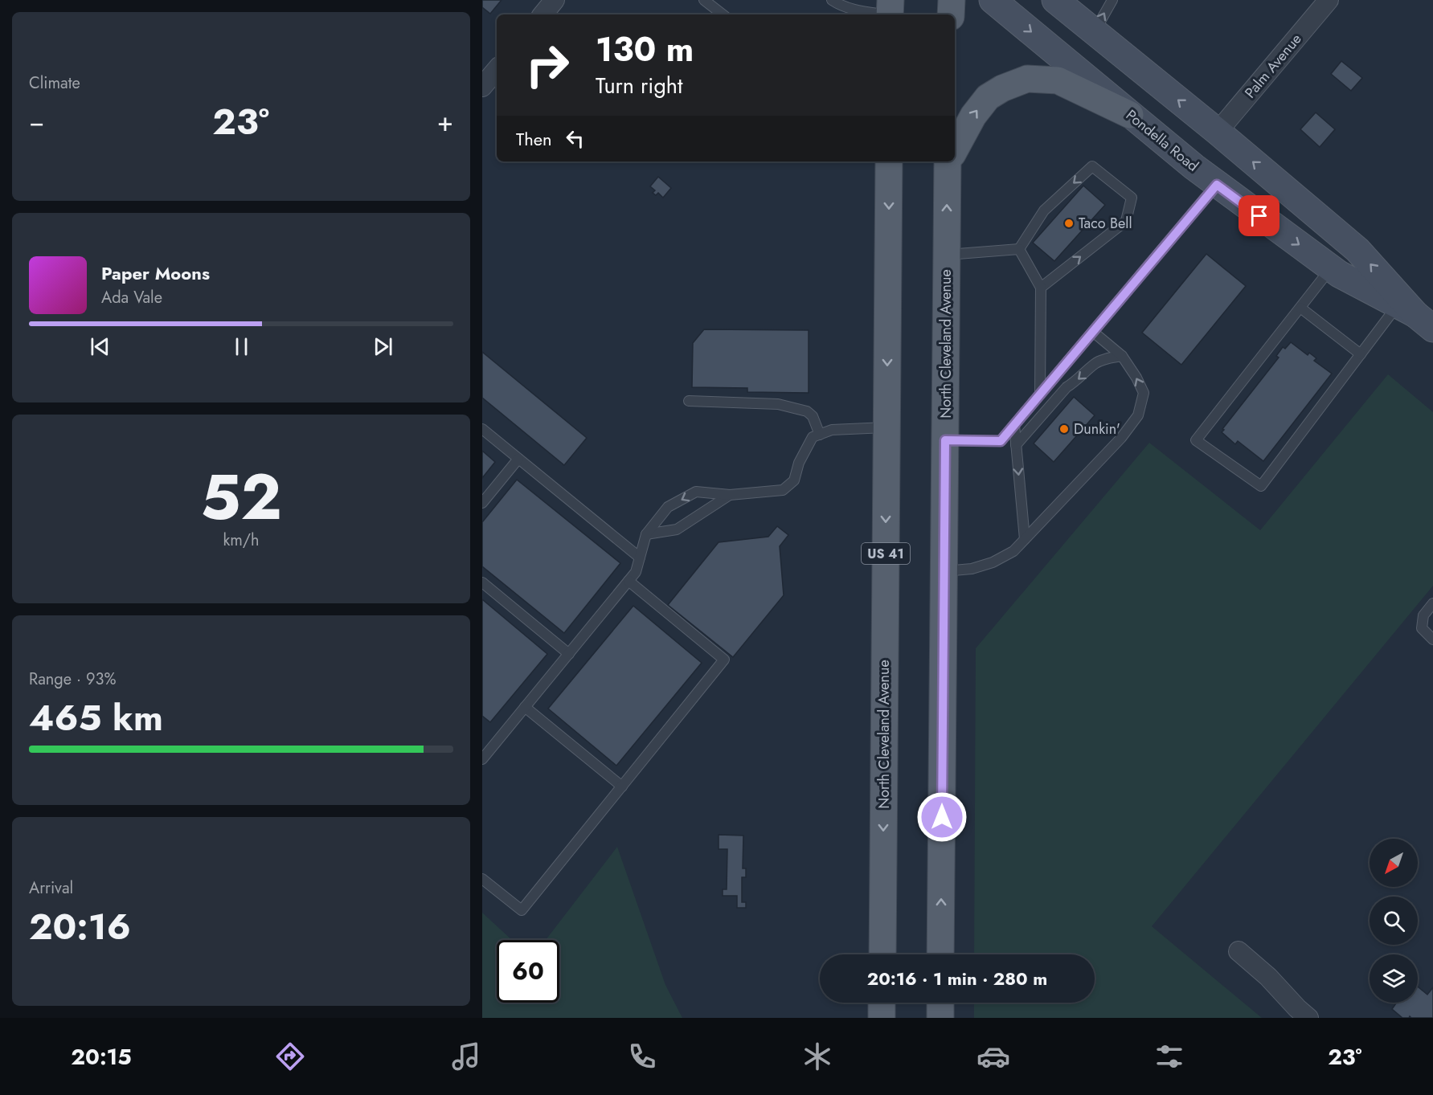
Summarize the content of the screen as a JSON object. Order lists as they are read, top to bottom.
{
  "streets": {
    "main road": ["Pondella Road", "North Cleveland Avenue", "US 41"],
    "street": ["Palm Avenue"]
  },
  "places": ["Taco Bell", "Dunkin'"],
  "north": "bottom left",
  "page": {
    "tile": [
      "Climate",
      ["52", "km/h"],
      ["Range · 93%", "465 km"],
      ["Arrival", "20:16"]
    ],
    "turn": ["130 m", "Turn right"],
    "heat": ["−", "23°", "+"],
    "then": "Then",
    "song": ["Paper Moons", "Ada Vale"],
    "limit": "60",
    "trip": "20:16 · 1 min · 280 m",
    "tabs": ["20:15", "23°"]
  }
}
